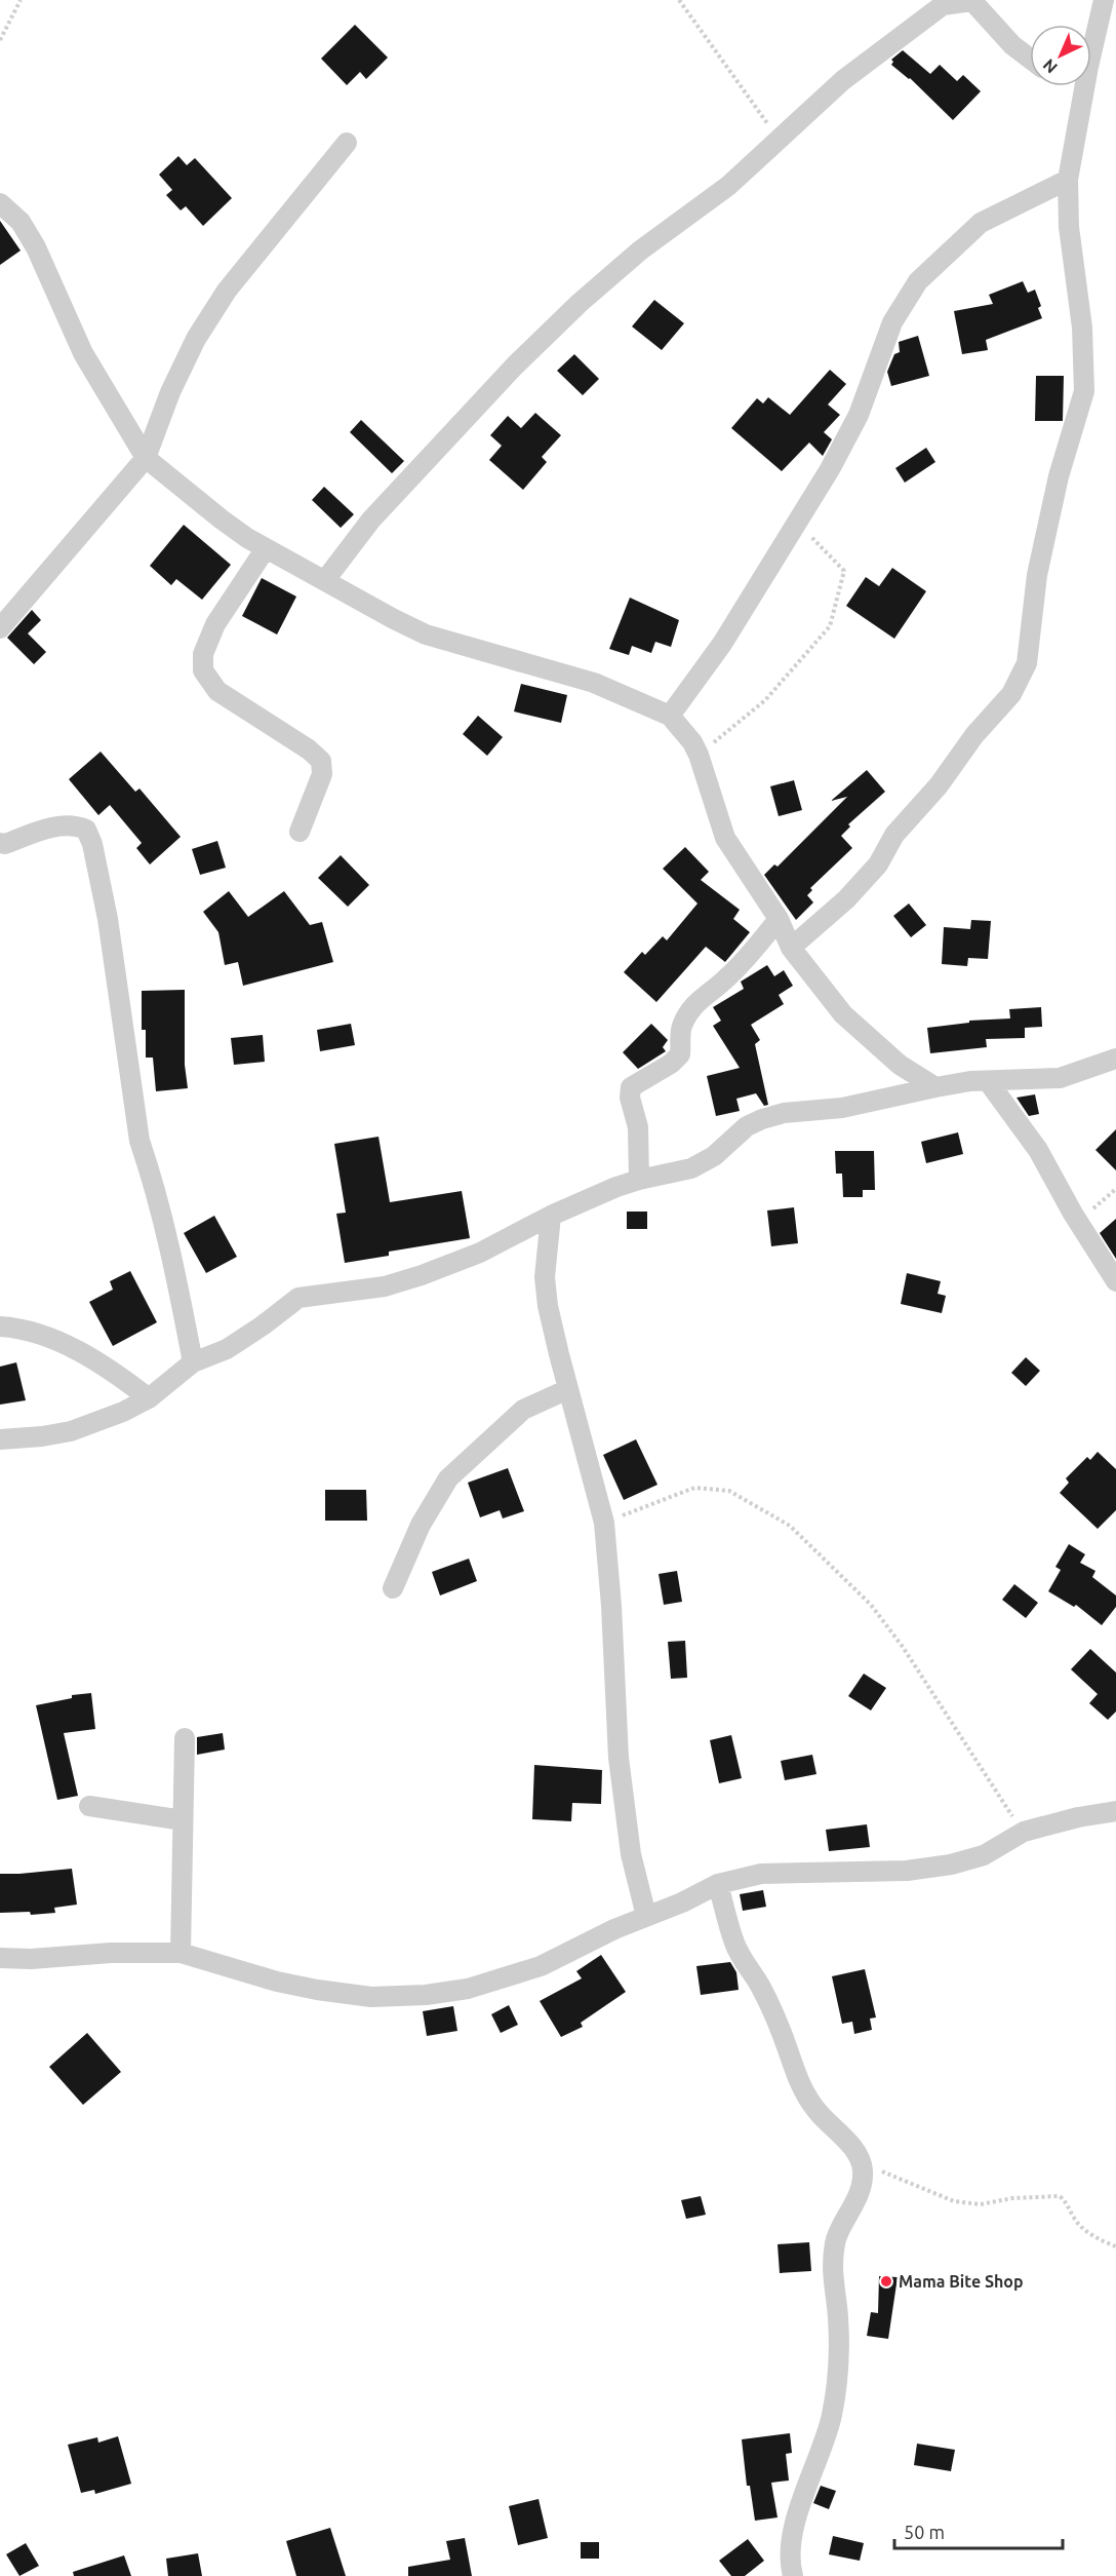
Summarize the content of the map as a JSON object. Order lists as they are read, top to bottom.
{
  "places": ["Mama Bite Shop"],
  "scale_bar": "50 m",
  "north": "bottom left"
}
